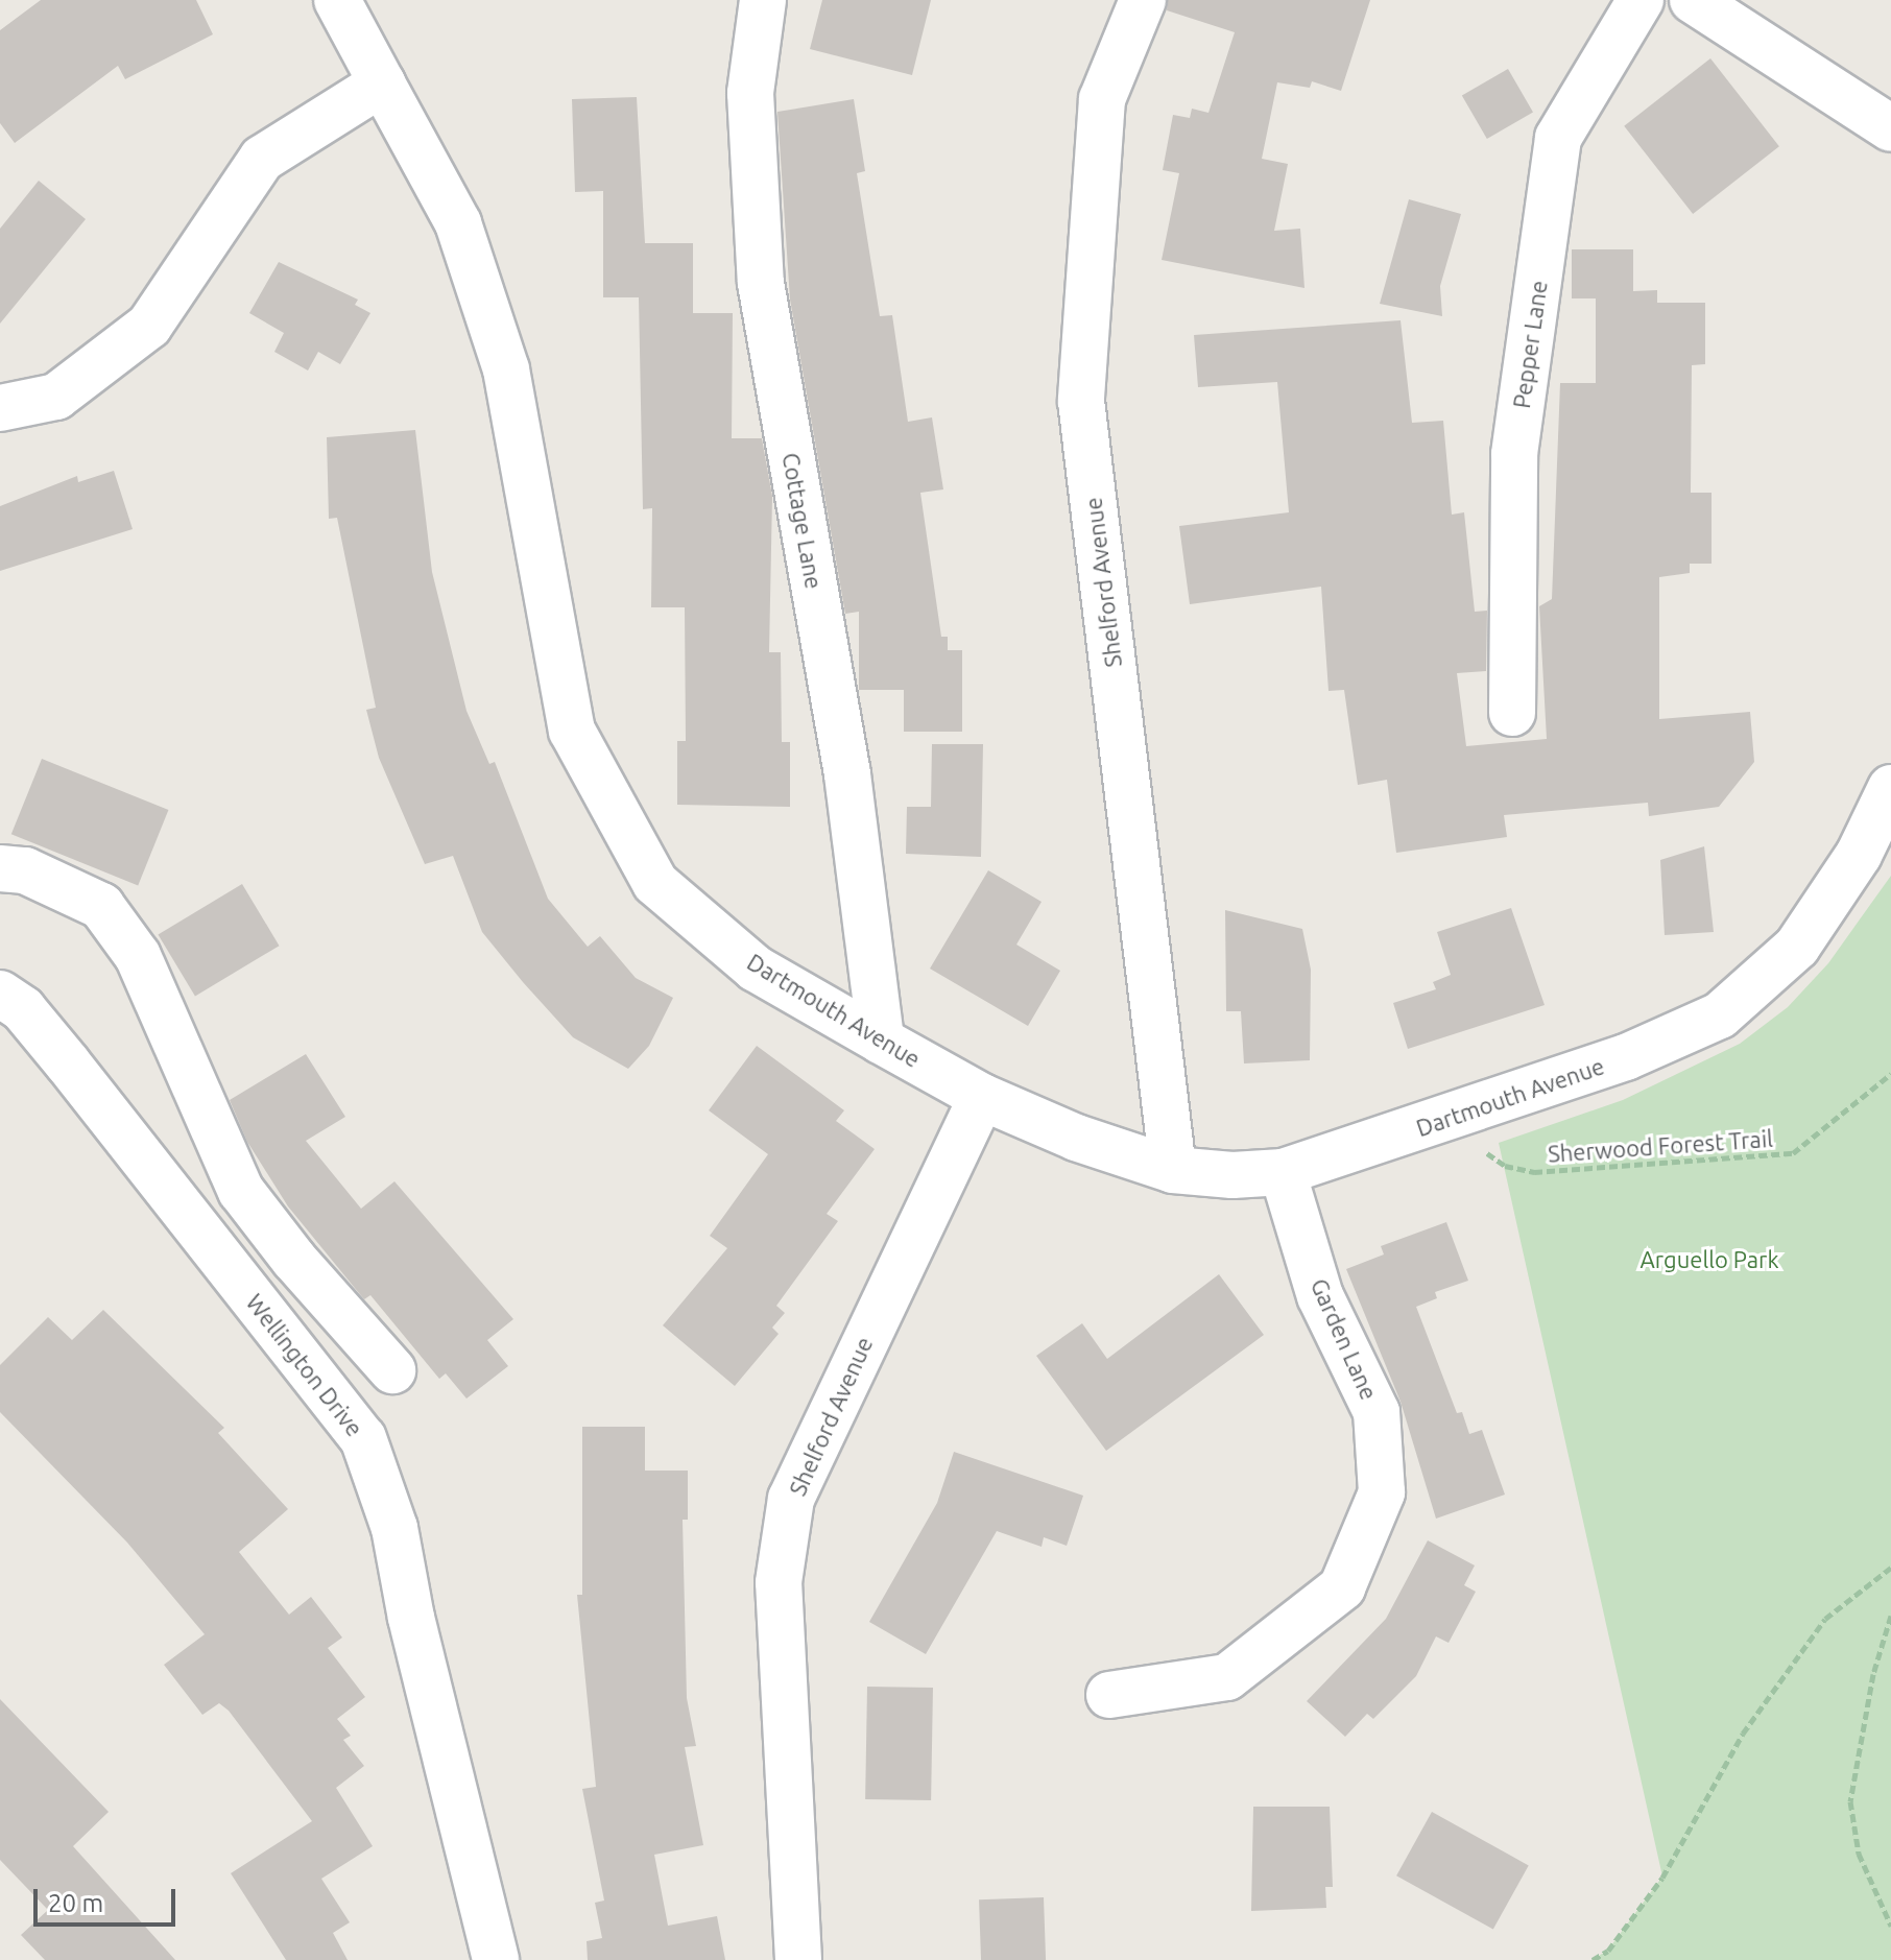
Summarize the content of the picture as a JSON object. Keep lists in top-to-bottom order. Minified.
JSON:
{"streets":{"street":["Pepper Lane","Cottage Lane","Shelford Avenue","Dartmouth Avenue","Garden Lane","Wellington Drive"],"path":["Sherwood Forest Trail"]},"crossings":[["Cottage Lane","Dartmouth Avenue"],["Shelford Avenue","Dartmouth Avenue"],["Dartmouth Avenue","Garden Lane"]],"parks":["Arguello Park"],"scale_bar":"20 m"}
